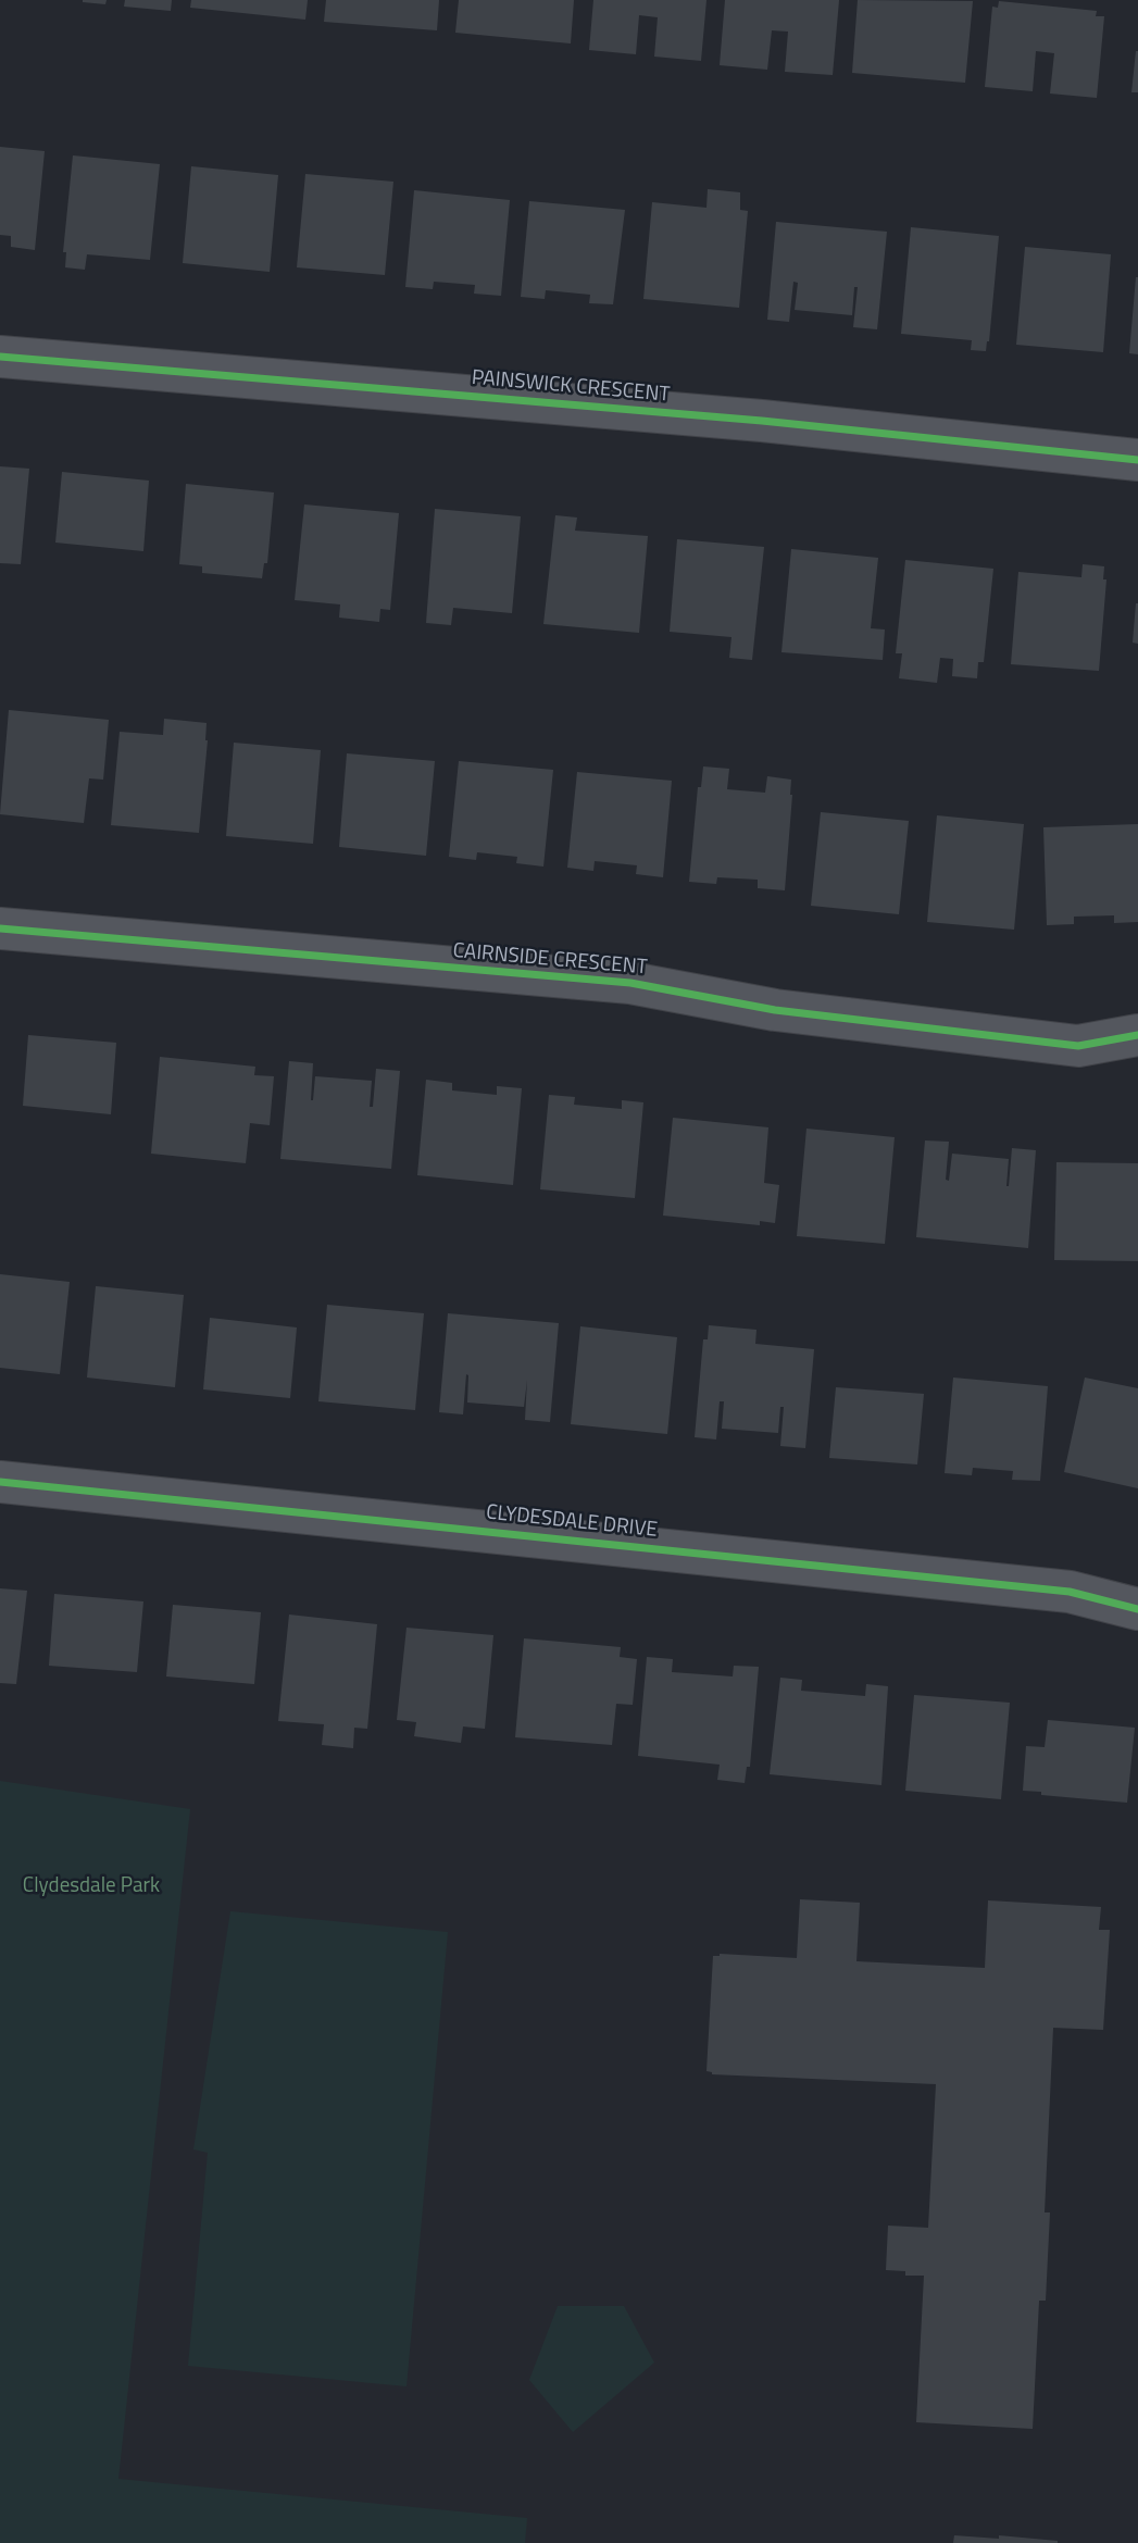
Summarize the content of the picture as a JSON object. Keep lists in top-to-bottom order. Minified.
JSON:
{"streets":{"street":["PAINSWICK CRESCENT","CAIRNSIDE CRESCENT","CLYDESDALE DRIVE"]},"parks":["Clydesdale Park"]}
